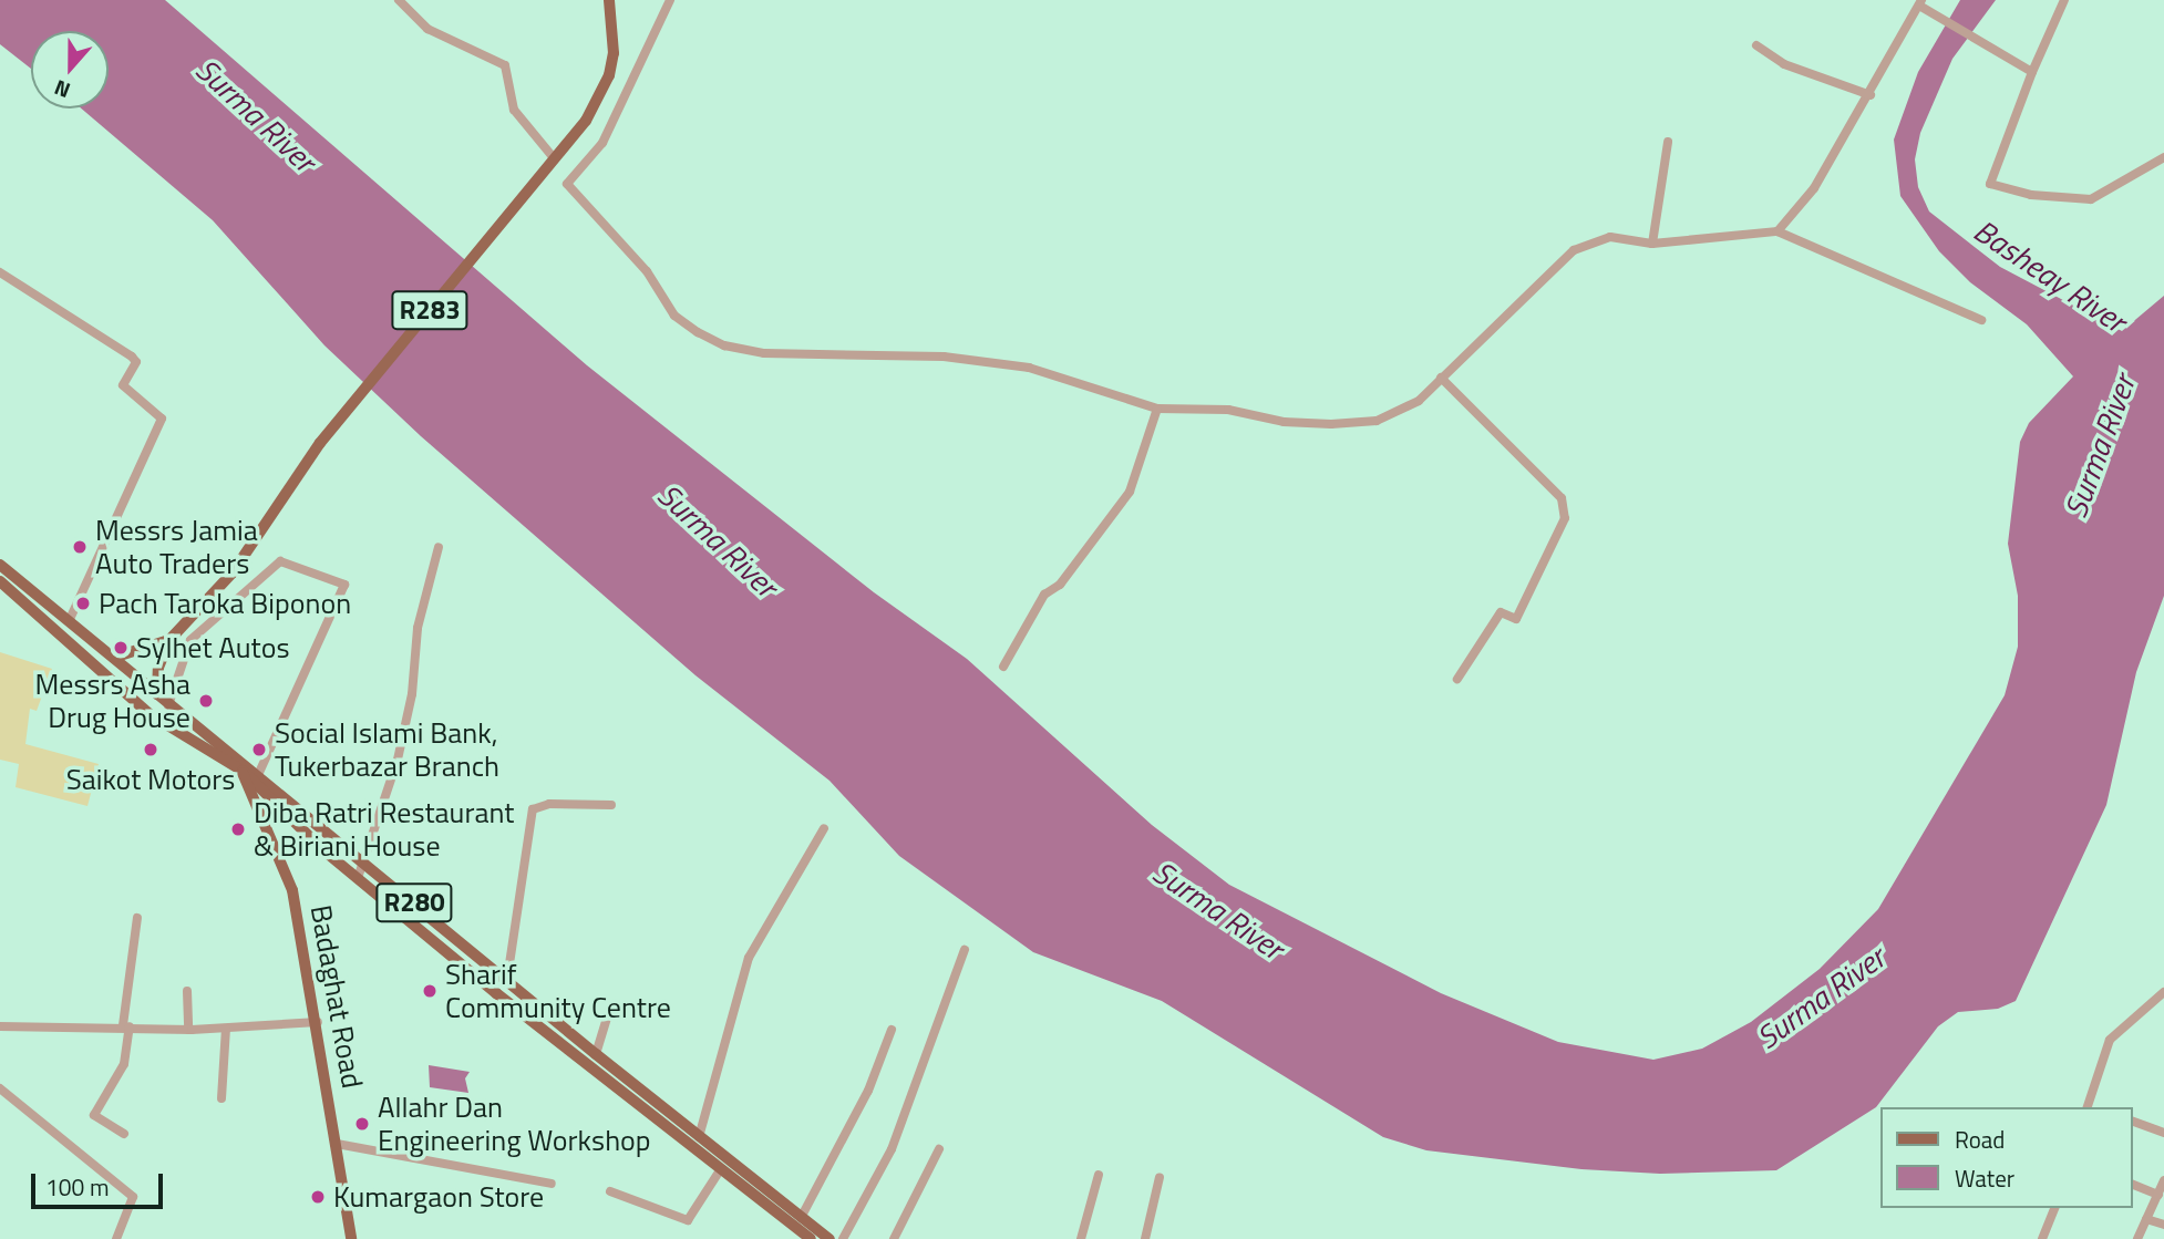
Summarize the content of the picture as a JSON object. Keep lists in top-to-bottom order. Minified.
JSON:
{"streets":{"main road":["R283","R280","Badaghat Road"]},"crossings":[["R280","Badaghat Road"]],"water":["Surma River","Basheay River"],"places":["Messrs Jamia Auto Traders","Pach Taroka Biponon","Sylhet Autos","Messrs Asha Drug House","Saikot Motors","Social Islami Bank, Tukerbazar Branch","Diba Ratri Restaurant & Biriani House","Sharif Community Centre","Allahr Dan Engineering Workshop","Kumargaon Store"],"legend":["Road","Water"],"scale_bar":"100 m","north":"bottom"}
